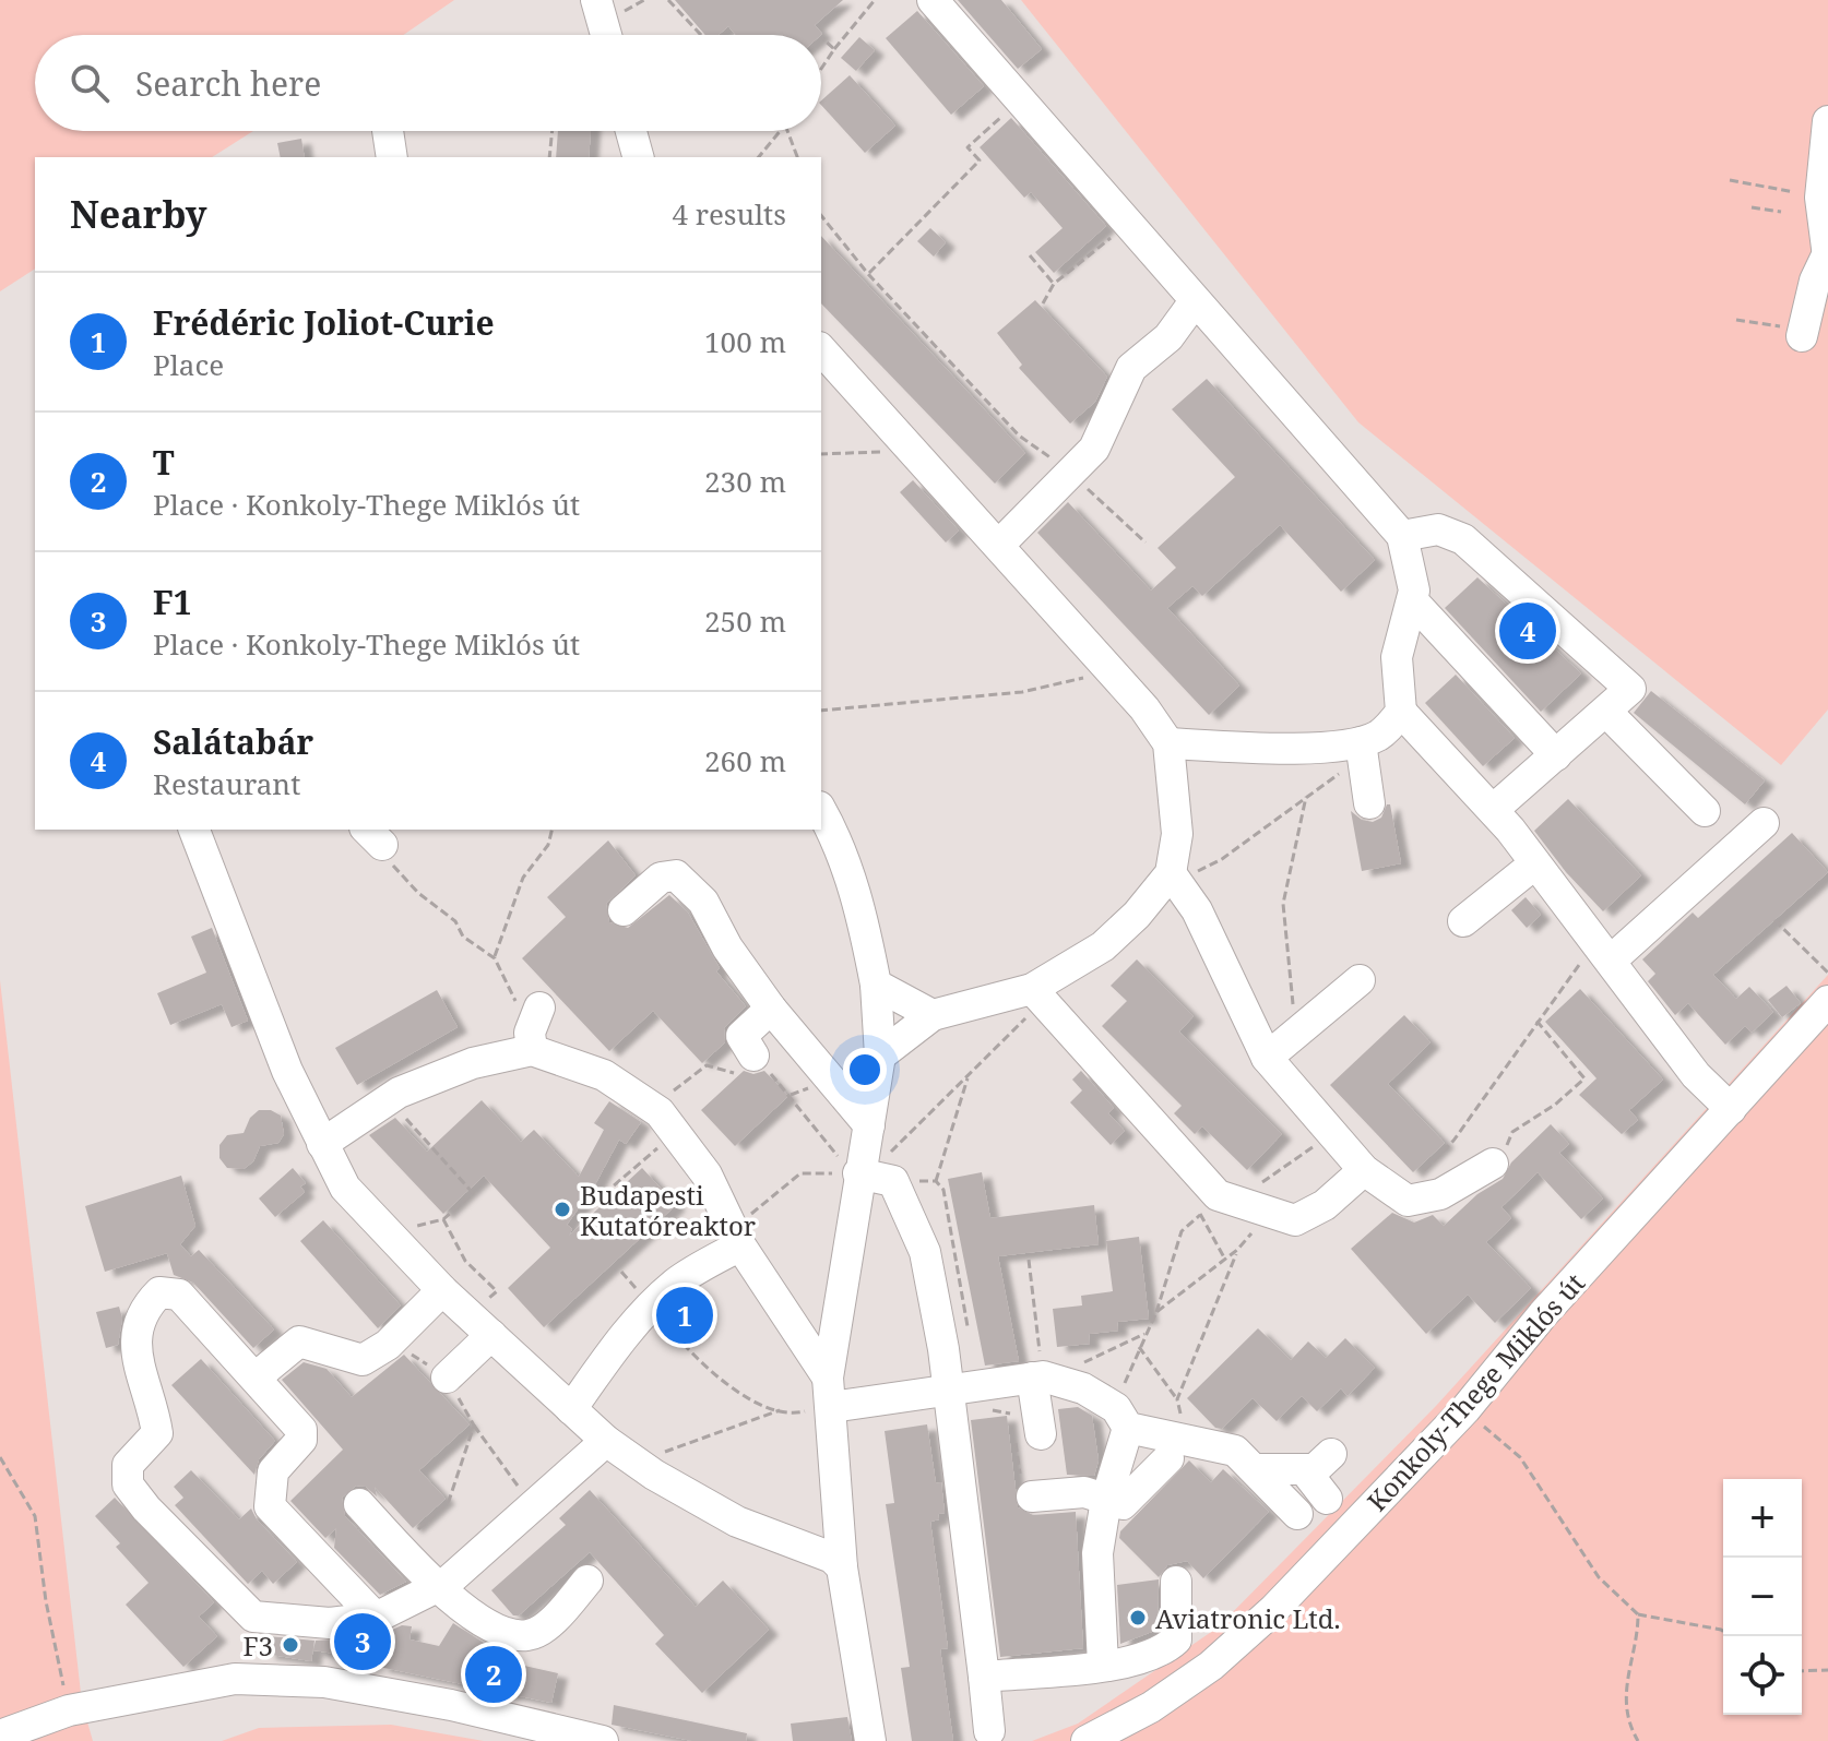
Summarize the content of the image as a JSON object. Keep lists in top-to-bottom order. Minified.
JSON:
{"streets":{"street":["Konkoly-Thege Miklós út"]},"places":["Budapesti Kutatóreaktor","Aviatronic Ltd.","F3"],"page":{"search":"Search here","heading":["Nearby","4 results"],"list":[{"mark":"1","name":"Frédéric Joliot-Curie","note":"Place","value":"100 m"},{"mark":"2","name":"T","note":"Place · Konkoly-Thege Miklós út","value":"230 m"},{"mark":"3","name":"F1","note":"Place · Konkoly-Thege Miklós út","value":"250 m"},{"mark":"4","name":"Salátabár","note":"Restaurant","value":"260 m"}],"pins":["4","1","3","2"],"map_buttons":["+","−"]}}
